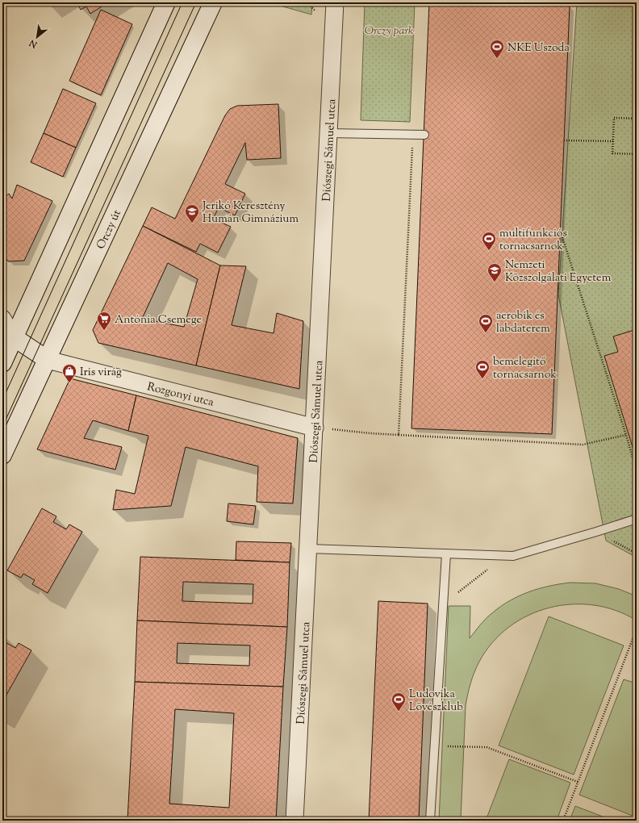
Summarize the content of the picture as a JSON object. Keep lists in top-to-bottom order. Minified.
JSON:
{"streets":{"street":["Diószegi Sámuel utca","Orczy út","Rozgonyi utca"]},"crossings":[["Diószegi Sámuel utca","Rozgonyi utca"],["Orczy út","Rozgonyi utca"]],"parks":["Orczy park"],"places":{"sports":["NKE Uszoda","multifunkciós tornacsarnok","aerobik és labdaterem","bemelegítő tornacsarnok","Ludovika Lövészklub"],"school or university":["Jerikó Keresztény Humán Gimnázium","Nemzeti Közszolgálati Egyetem"],"supermarket":["Antónia Csemege"],"shop":["Iris virág"]},"north":"bottom left"}
